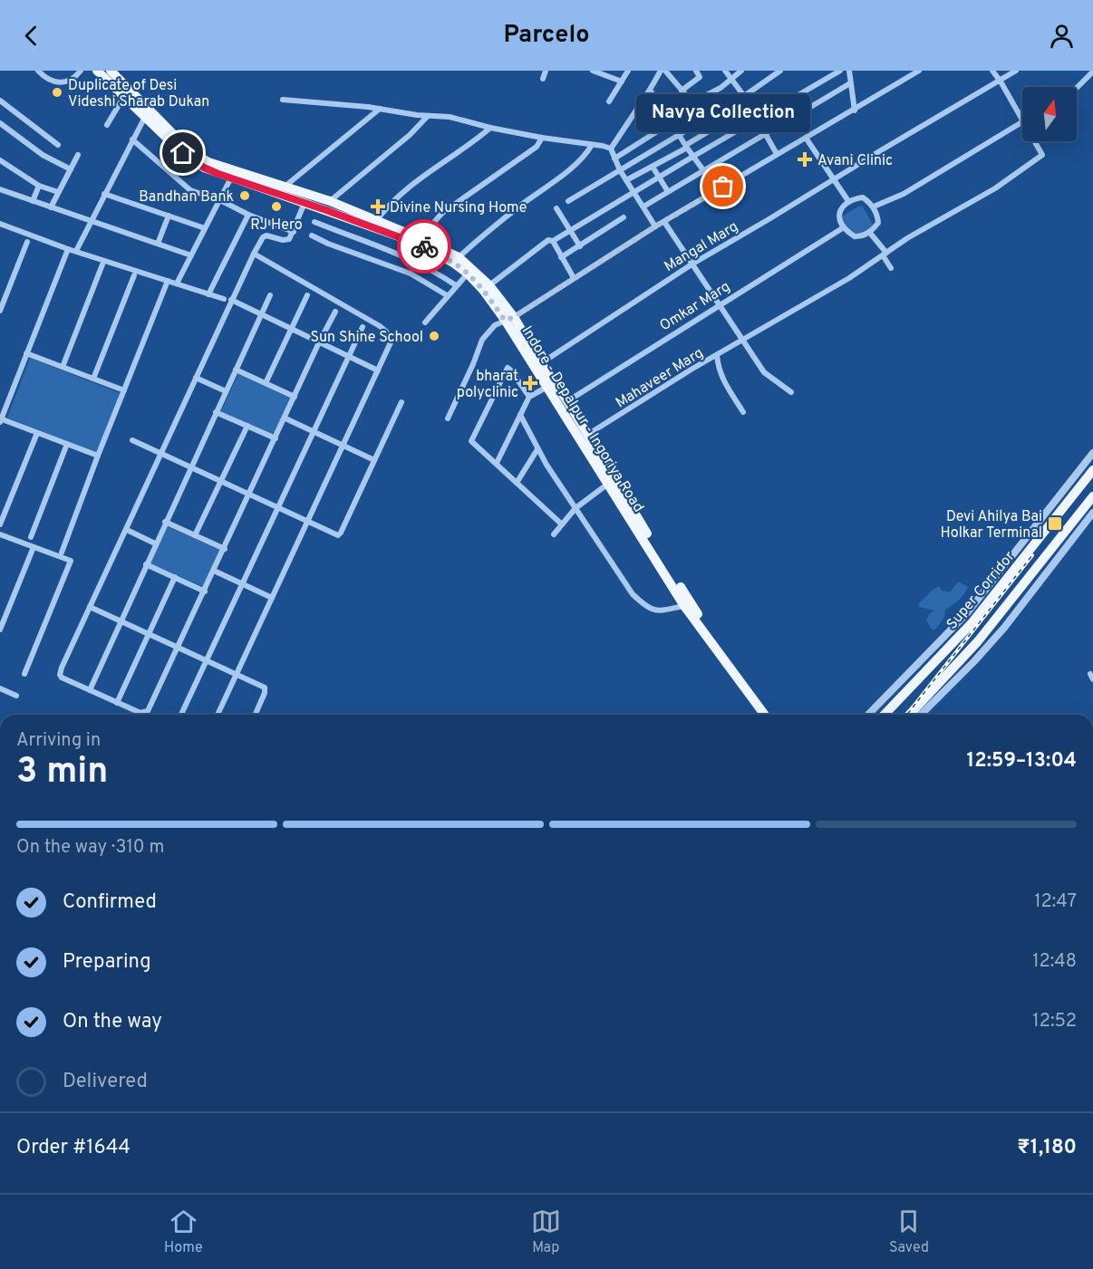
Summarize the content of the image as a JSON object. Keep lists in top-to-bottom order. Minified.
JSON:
{"streets":{"main road":["Indore - Depalpur - Ingoriya Road","Super Corridor"],"street":["Mangal Marg","Omkar Marg","Mahaveer Marg"]},"crossings":[["Mangal Marg","Indore - Depalpur - Ingoriya Road"],["Omkar Marg","Indore - Depalpur - Ingoriya Road"],["Mahaveer Marg","Indore - Depalpur - Ingoriya Road"]],"places":{"other":["Duplicate of Desi Videshi Sharab Dukan","Navya Collection","Bandhan Bank","RJ Hero","Sun Shine School"],"health":["Avani Clinic","Divine Nursing Home","bharat polyclinic"],"transit":["Devi Ahilya Bai Holkar Terminal"]},"north":"top","page":{"header":"Parcelo","bubble":"Navya Collection","heading":["3 min","Arriving in","12:59–13:04"],"panel":["Order #1644","₹1,180"],"bar":"On the way · 310 m","list":[["Confirmed","12:47"],["Preparing","12:48"],["On the way","12:52"],"Delivered"],"tabs":["Home","Map","Saved"]}}
